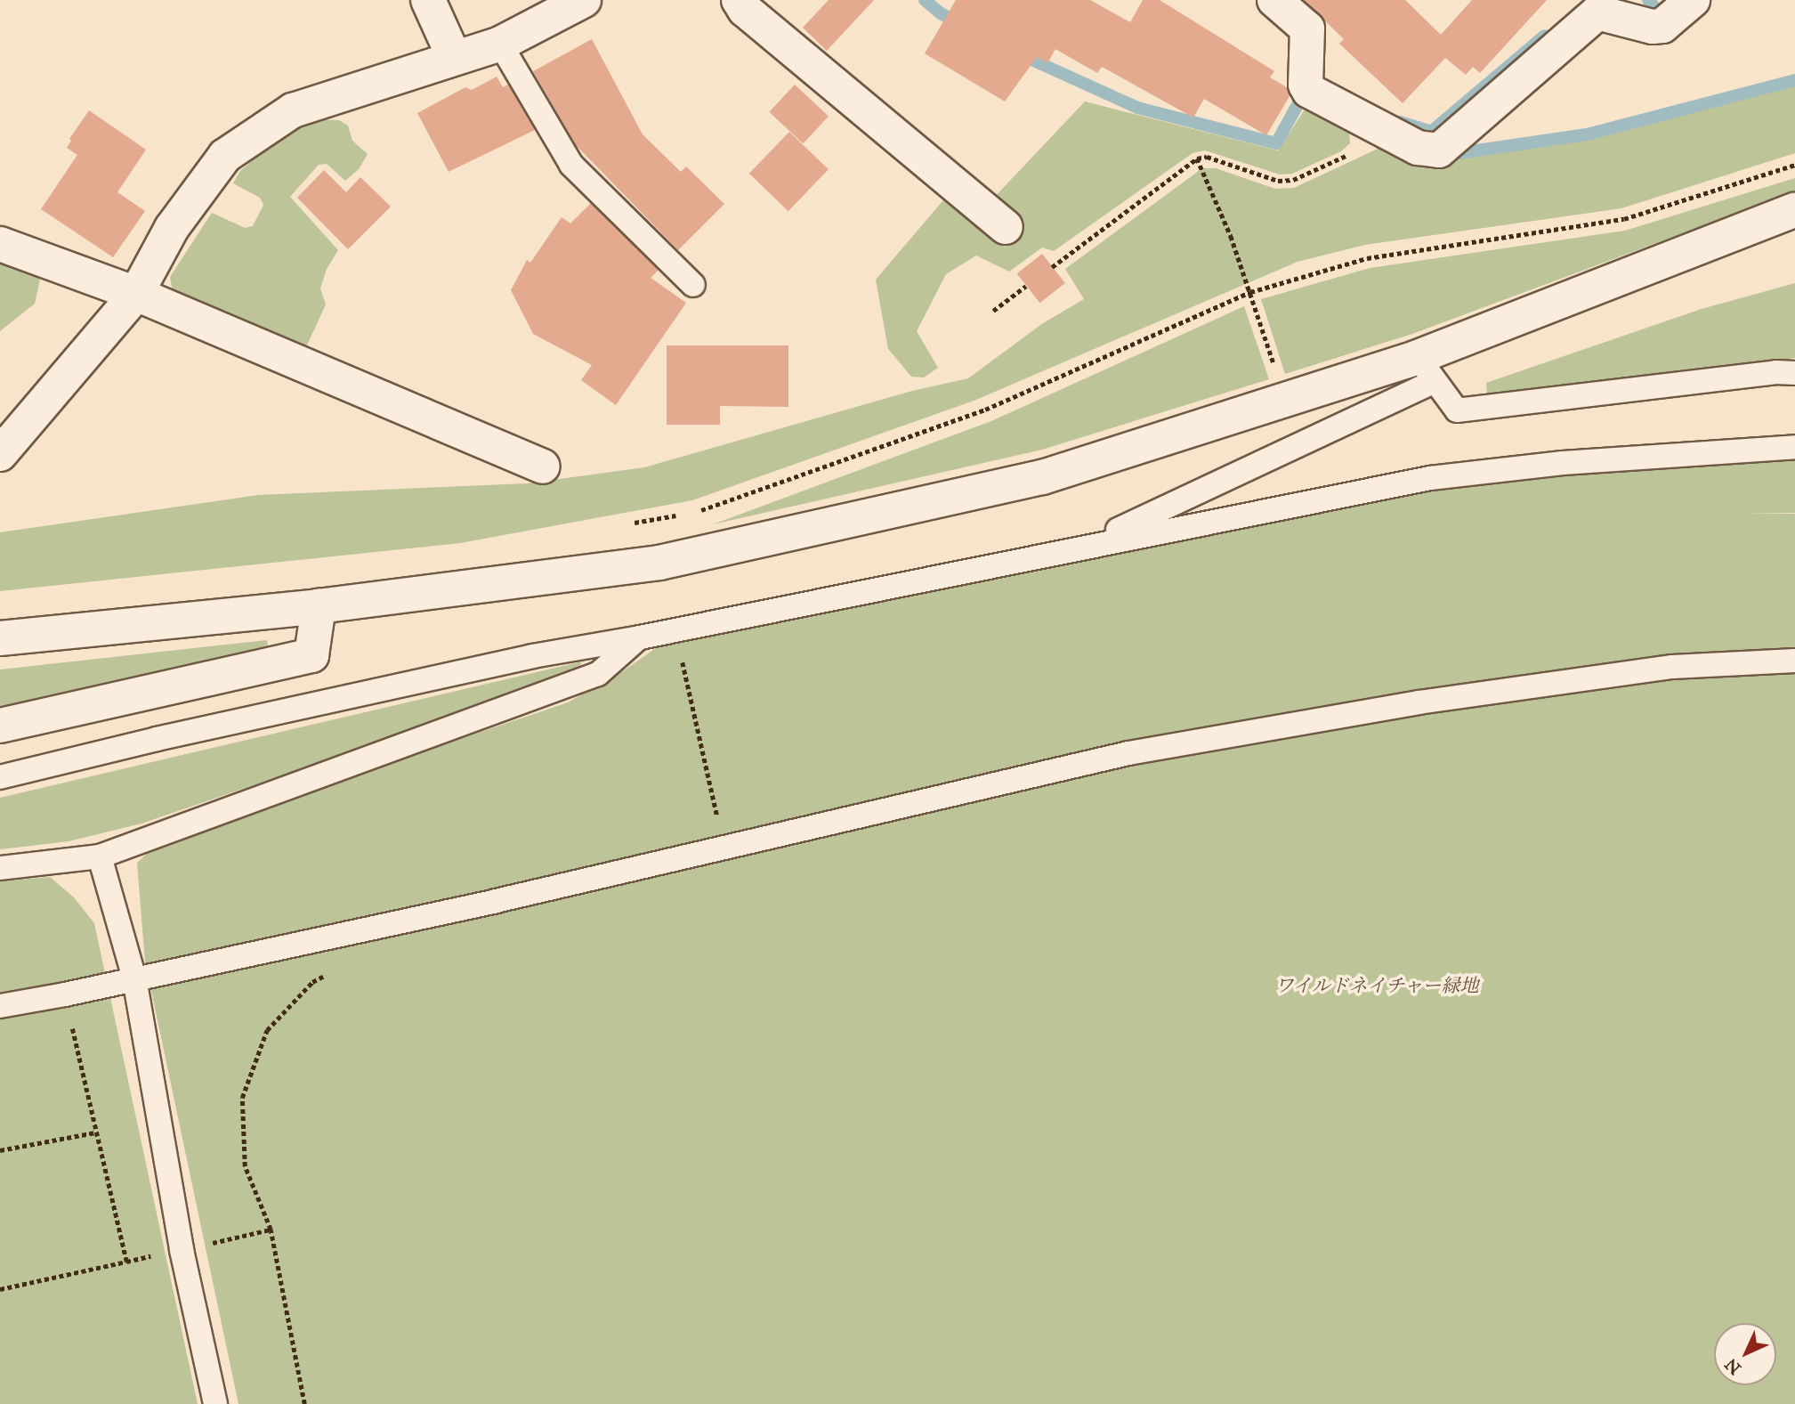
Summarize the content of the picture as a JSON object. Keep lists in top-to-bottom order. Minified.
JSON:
{"parks":["ワイルドネイチャー緑地"],"north":"bottom left"}
